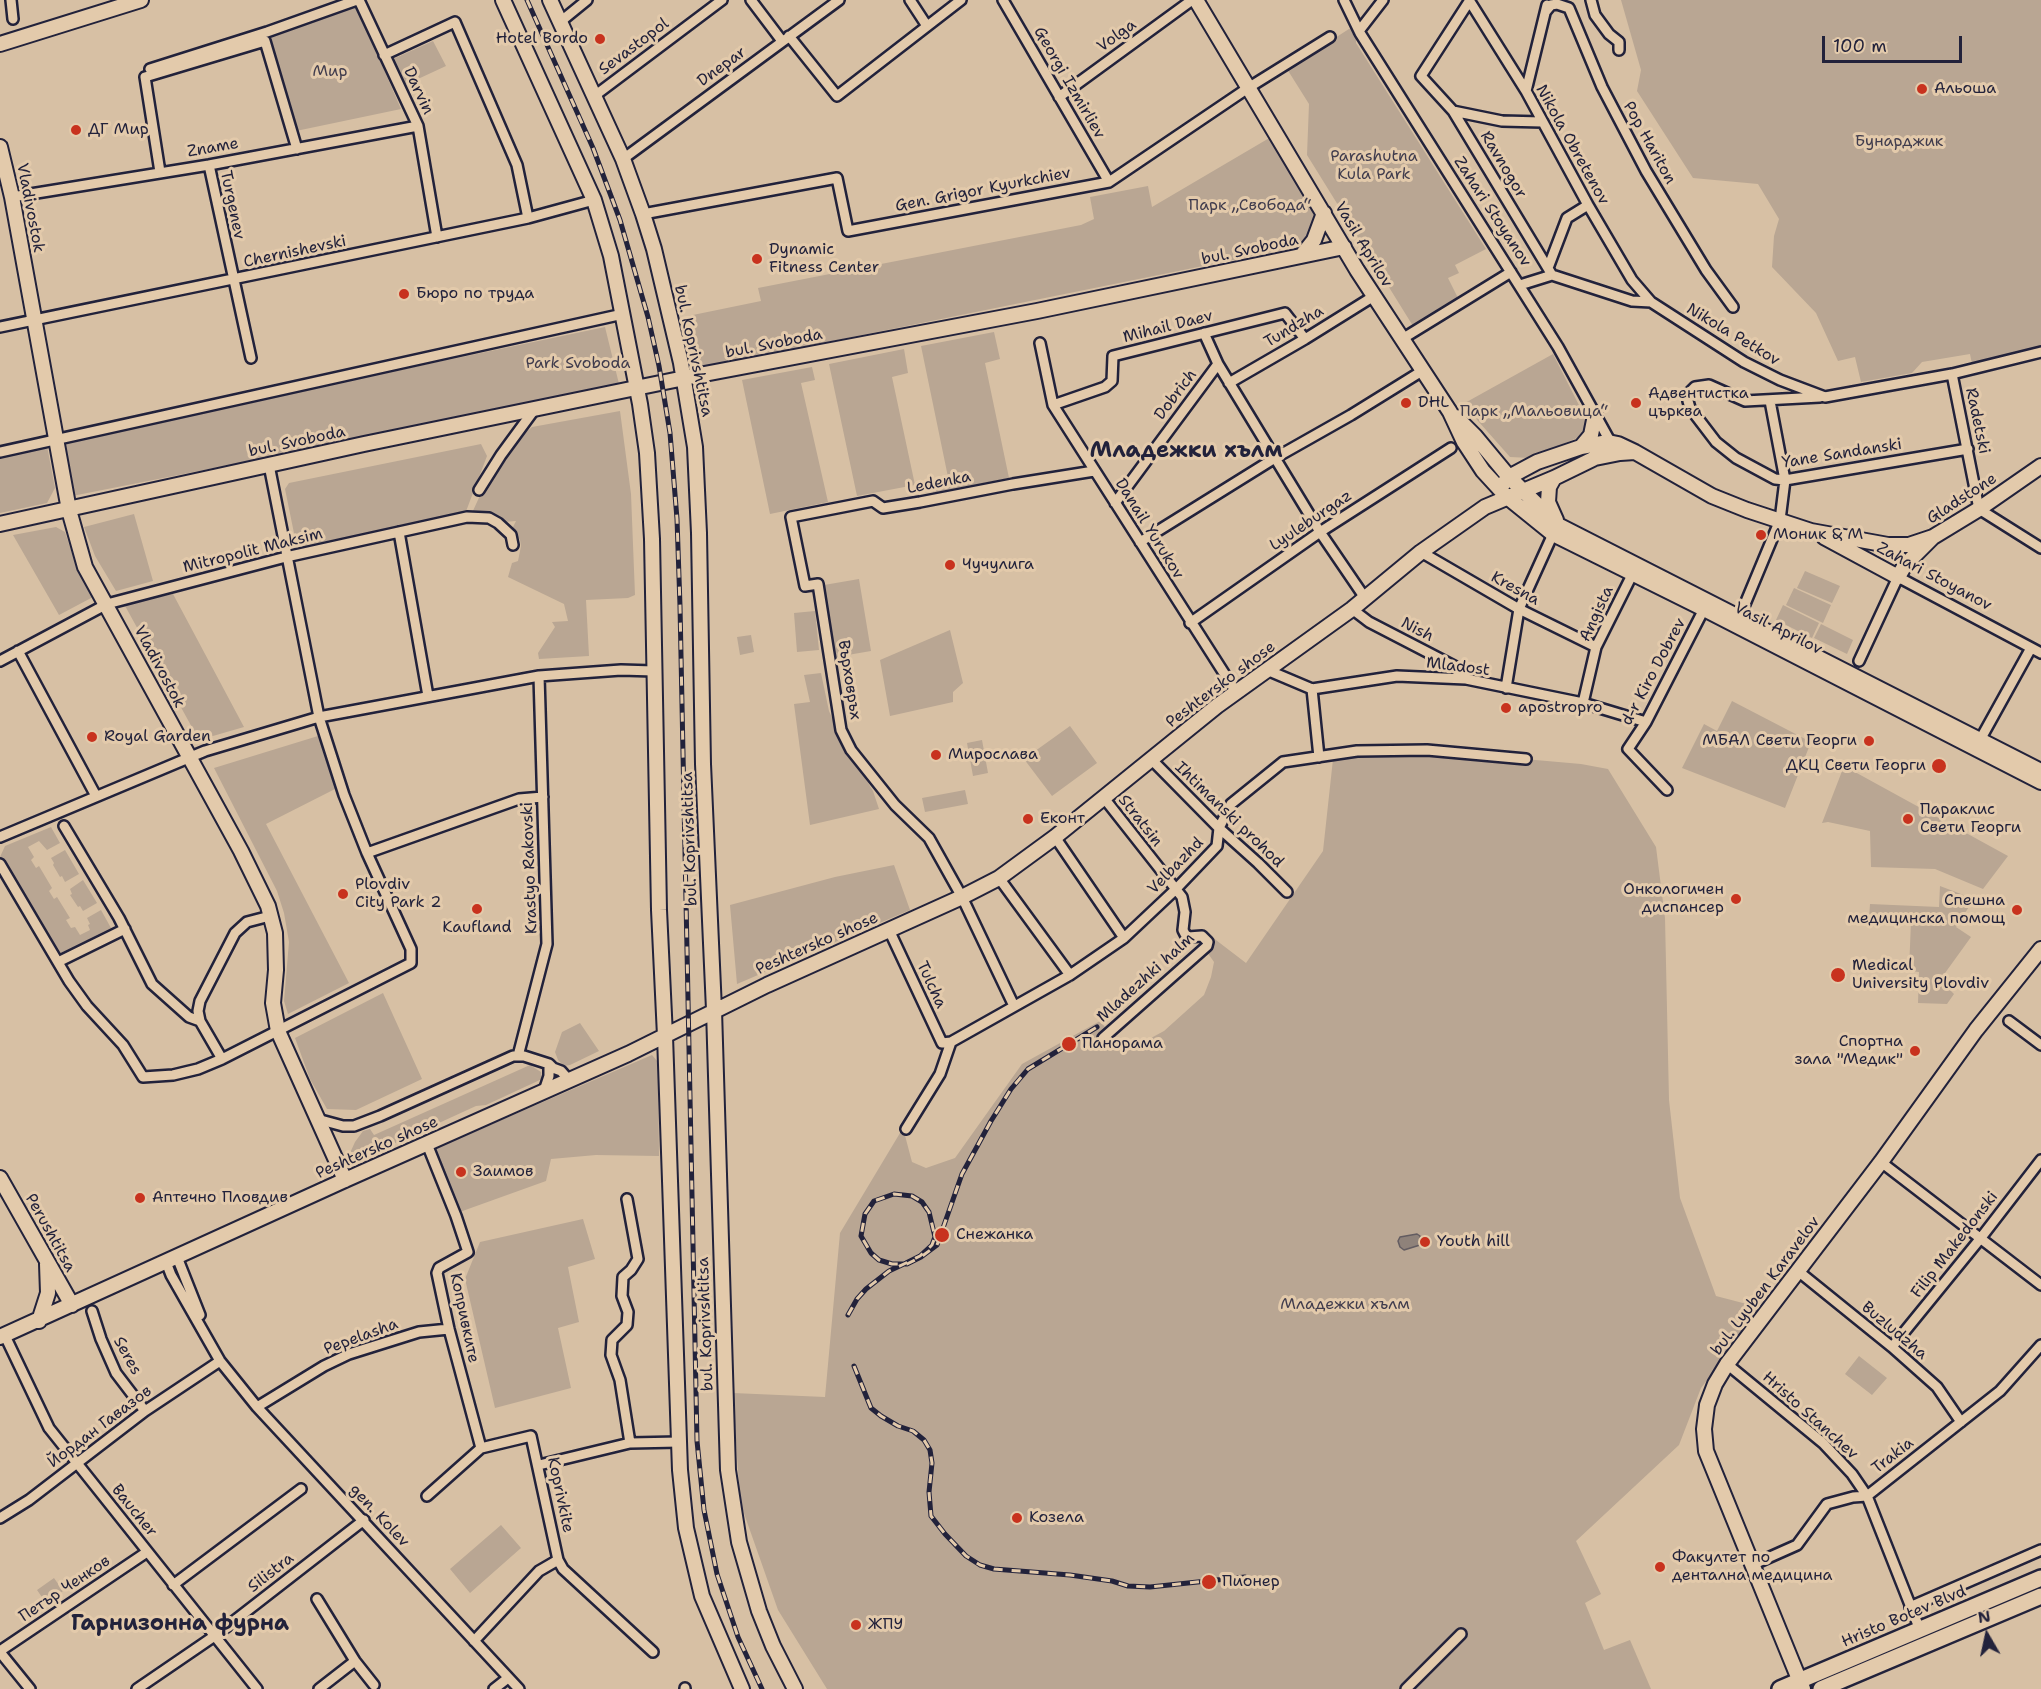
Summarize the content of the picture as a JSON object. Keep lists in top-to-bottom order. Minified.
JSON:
{"streets":{"main road":["Vladivostok","Zahari Stoyanov","Vasil Aprilov","bul. Svoboda","bul. Koprivshtitsa","Gladstone","Peshtersko shose","Perushtitsa","bul. Lyuben Karavelov","Hristo Botev Blvd"],"street":["Volga","Sevastopol","Dnepar","Georgi Izmirliev","Darvin","Pop Hariton","Nikola Obretenov","Zname","Ravnogor","Gen. Grigor Kyurkchiev","Turgenev","Chernishevski","Mihail Daev","Tundzha","Nikola Petkov","Dobrich","Radetski","Yane Sandanski","Ledenka","Lyuleburgaz","Danail Yurukov","Mitropolit Maksim","Kresna","Angista","Nish","Mladost","d-r Kiro Dobrev","Върховръх","Ihtimanski prohod","Stratsin","Velbazhd","Krastyo Rakovski","Mladezhki halm","Tulcha","Filip Makedonski","Копривките","Buzludzha","Pepelasha","Seres","Hristo Stanchev","Йордан Гавазов","Trakia","Koprivkite","Baucher","gen. Kolev","Silistra","Петър Ченков"]},"crossings":[["Volga","Georgi Izmirliev"],["Volga","Vasil Aprilov"],["Sevastopol","bul. Koprivshtitsa"],["Dnepar","bul. Koprivshtitsa"],["Georgi Izmirliev","Gen. Grigor Kyurkchiev"],["Darvin","Zname"],["Darvin","Chernishevski"],["Nikola Obretenov","Ravnogor"],["Nikola Obretenov","Nikola Petkov"],["Zname","Turgenev"],["Zname","Vladivostok"],["Ravnogor","Nikola Petkov"],["Gen. Grigor Kyurkchiev","Vasil Aprilov"],["Gen. Grigor Kyurkchiev","bul. Koprivshtitsa"],["Turgenev","Chernishevski"],["Vladivostok","bul. Svoboda"],["Vladivostok","Chernishevski"],["Vladivostok","Mitropolit Maksim"],["Vladivostok","Peshtersko shose"],["Zahari Stoyanov","Vasil Aprilov"],["Zahari Stoyanov","Gladstone"],["Zahari Stoyanov","Peshtersko shose"],["Vasil Aprilov","bul. Svoboda"],["Vasil Aprilov","Tundzha"],["Vasil Aprilov","Angista"],["Vasil Aprilov","d-r Kiro Dobrev"],["Vasil Aprilov","Peshtersko shose"],["bul. Svoboda","bul. Koprivshtitsa"],["Chernishevski","bul. Koprivshtitsa"],["Mihail Daev","Tundzha"],["Mihail Daev","Danail Yurukov"],["Nikola Petkov","Yane Sandanski"],["bul. Koprivshtitsa","Peshtersko shose"],["Dobrich","Danail Yurukov"],["Radetski","Yane Sandanski"],["Radetski","Gladstone"],["Ledenka","Danail Yurukov"],["Ledenka","Върховръх"],["Lyuleburgaz","Danail Yurukov"],["Danail Yurukov","Peshtersko shose"],["Kresna","Angista"],["Kresna","Peshtersko shose"],["Angista","Mladost"],["Nish","Mladost"],["Nish","Peshtersko shose"],["Mladost","d-r Kiro Dobrev"],["Върховръх","Peshtersko shose"],["Peshtersko shose","Ihtimanski prohod"],["Peshtersko shose","Stratsin"],["Peshtersko shose","Tulcha"],["Peshtersko shose","Perushtitsa"],["Peshtersko shose","Копривките"],["Peshtersko shose","Baucher"],["Peshtersko shose","gen. Kolev"],["Ihtimanski prohod","Velbazhd"],["Stratsin","Velbazhd"],["Stratsin","Mladezhki halm"],["Velbazhd","Mladezhki halm"],["Velbazhd","Tulcha"],["Filip Makedonski","Buzludzha"],["bul. Lyuben Karavelov","Buzludzha"],["bul. Lyuben Karavelov","Hristo Stanchev"],["bul. Lyuben Karavelov","Trakia"],["bul. Lyuben Karavelov","Hristo Botev Blvd"],["Копривките","Pepelasha"],["Buzludzha","Trakia"],["Pepelasha","gen. Kolev"],["Seres","Йордан Гавазов"],["Hristo Stanchev","Trakia"],["Hristo Stanchev","Hristo Botev Blvd"],["Йордан Гавазов","Baucher"],["Йордан Гавазов","gen. Kolev"],["Baucher","Silistra"],["Baucher","Петър Ченков"],["gen. Kolev","Silistra"]],"districts":["Младежки хълм","Гарнизонна фурна"],"parks":["Мир","Бунарджик","Parashutna Kula Park","Парк „Свобода“","Park Svoboda","Парк „Мальовица“","Младежки хълм"],"places":["Hotel Bordo","Альоша","ДГ Мир","Dynamic Fitness Center","Бюро по труда","DHL","Адвентистка църква","Моник & М","Чучулига","apostropro","Royal Garden","МБАЛ Свети Георги","Мирослава","ДКЦ Свети Георги","Еконт","Параклис Свети Георги","Plovdiv City Park 2","Онкологичен диспансер","Kaufland","Спешна медицинска помощ","Medical University Plovdiv","Панорама","Спортна зала \"Медик\"","Заимов","Аптечно Пловдив","Снежанка","Youth hill","Козела","Факултет по дентална медицина","Пионер","ЖПУ"],"scale_bar":"100 m","north":"top"}
